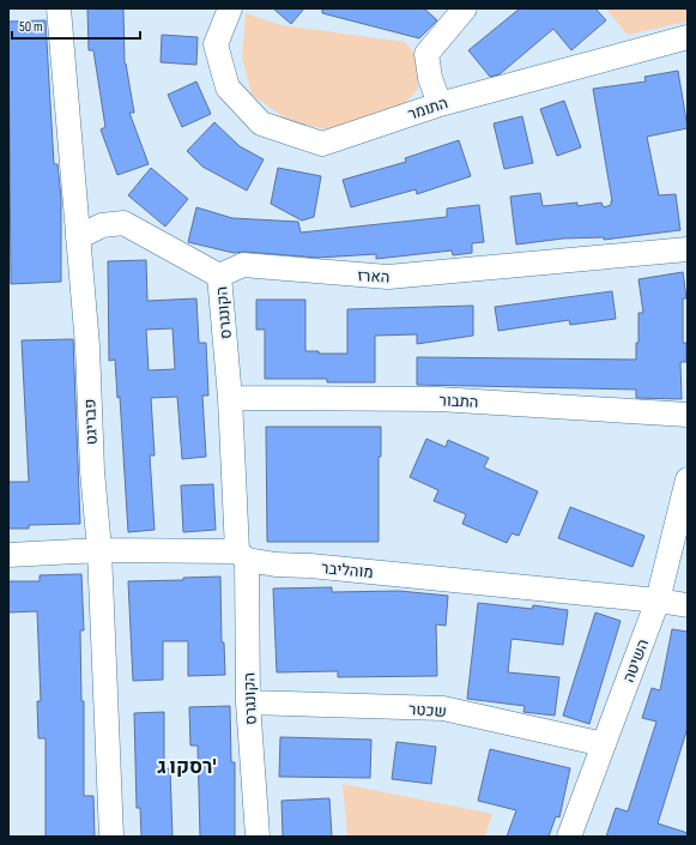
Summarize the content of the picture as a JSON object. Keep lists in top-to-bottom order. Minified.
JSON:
{"streets":{"street":["התומר","הארז","הקונגרס","התבור","פבריגט","מוהליבר","השיטה","שכטר"]},"crossings":[["הארז","הקונגרס"],["הקונגרס","התבור"],["הקונגרס","מוהליבר"],["הקונגרס","שכטר"],["פבריגט","מוהליבר"],["מוהליבר","השיטה"],["השיטה","שכטר"]],"districts":["רסקו ג'"],"scale_bar":"50 m"}
